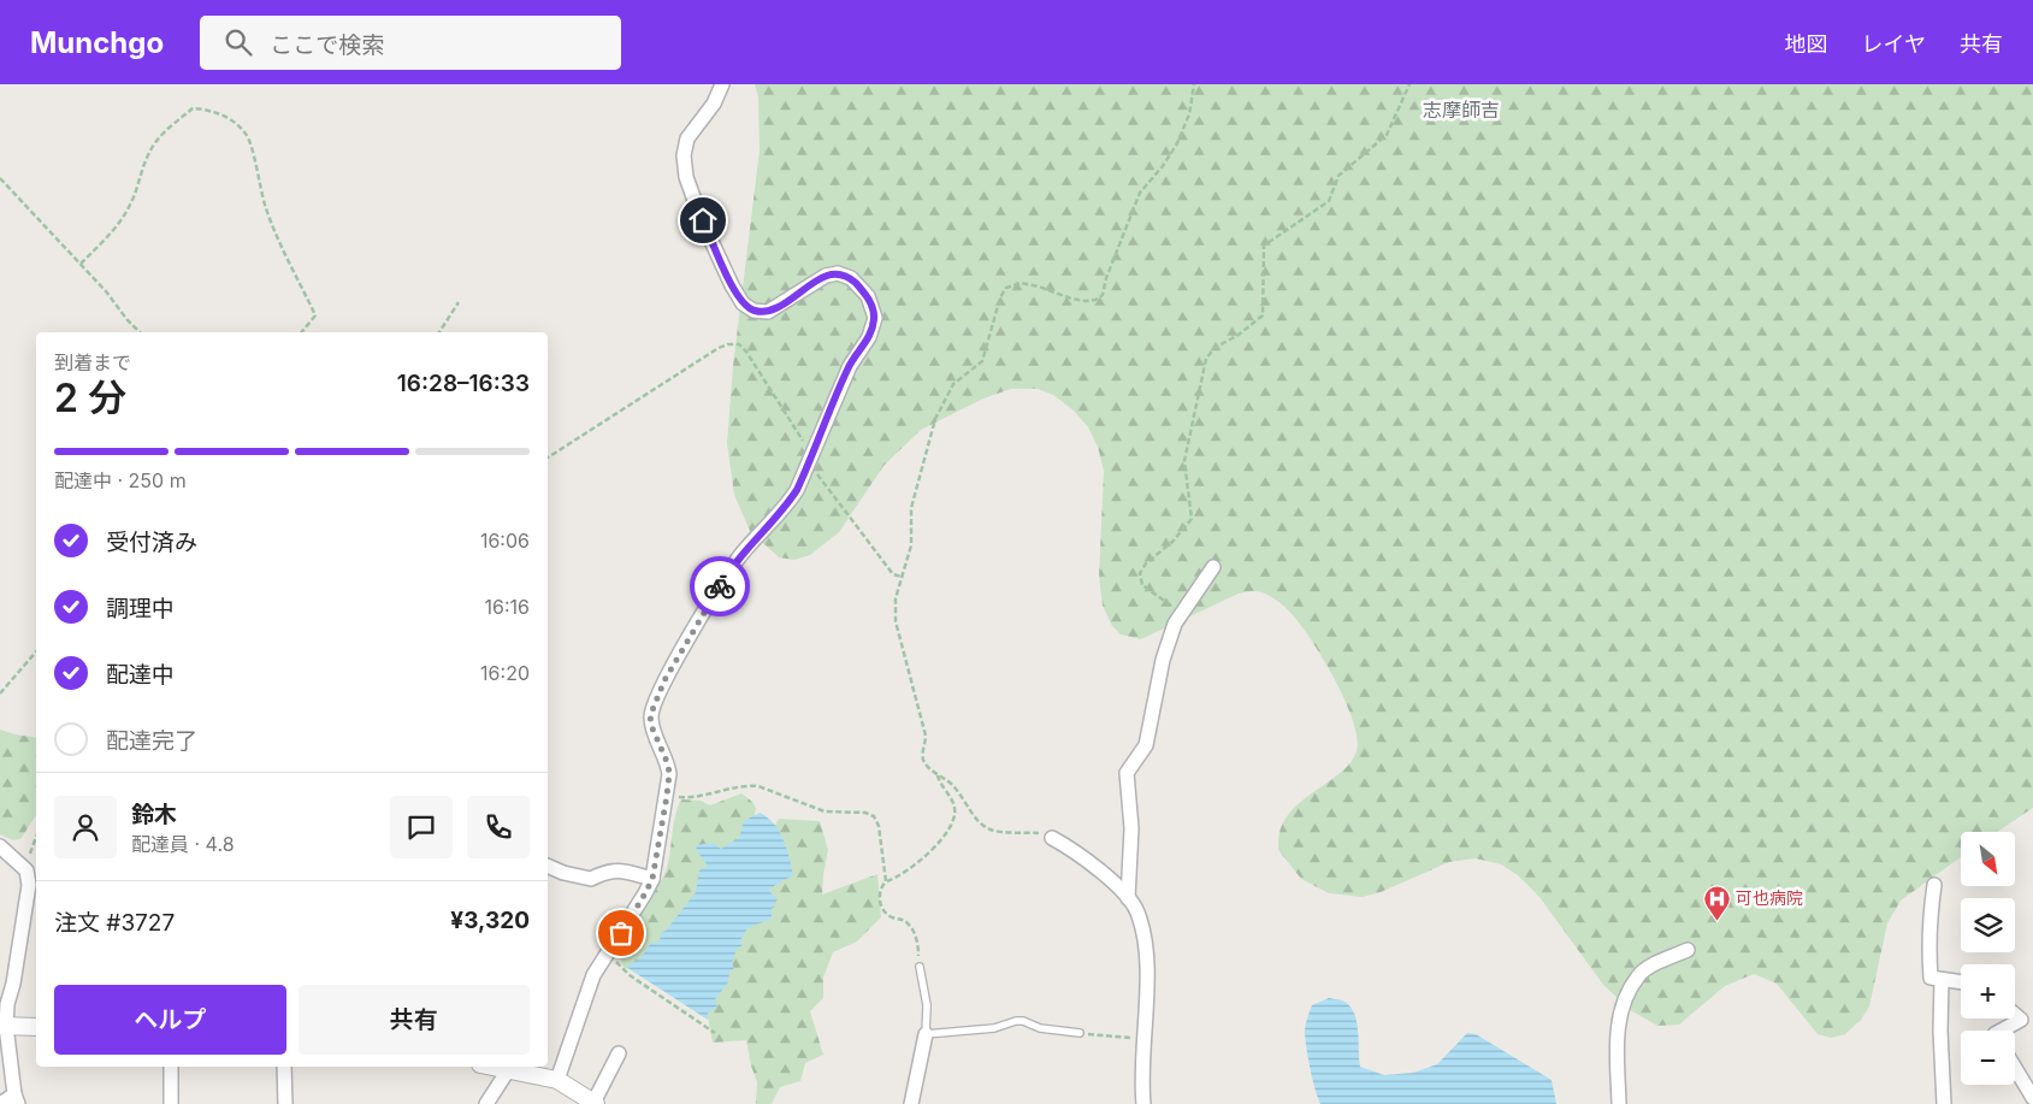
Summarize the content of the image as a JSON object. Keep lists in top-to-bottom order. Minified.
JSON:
{"districts":["志摩師吉"],"places":{"hospital":["可也病院"]},"north":"bottom right","page":{"header":"Munchgo","search":"ここで検索","nav":["地図","レイヤ","共有"],"heading":["2 分","到着まで","16:28–16:33"],"panel":["鈴木","配達員 · 4.8","注文 #3727","¥3,320"],"bar":"配達中 · 250 m","list":[["受付済み","16:06"],["調理中","16:16"],["配達中","16:20"],"配達完了"],"map_buttons":["+","−"],"buttons":["ヘルプ","共有"]}}
